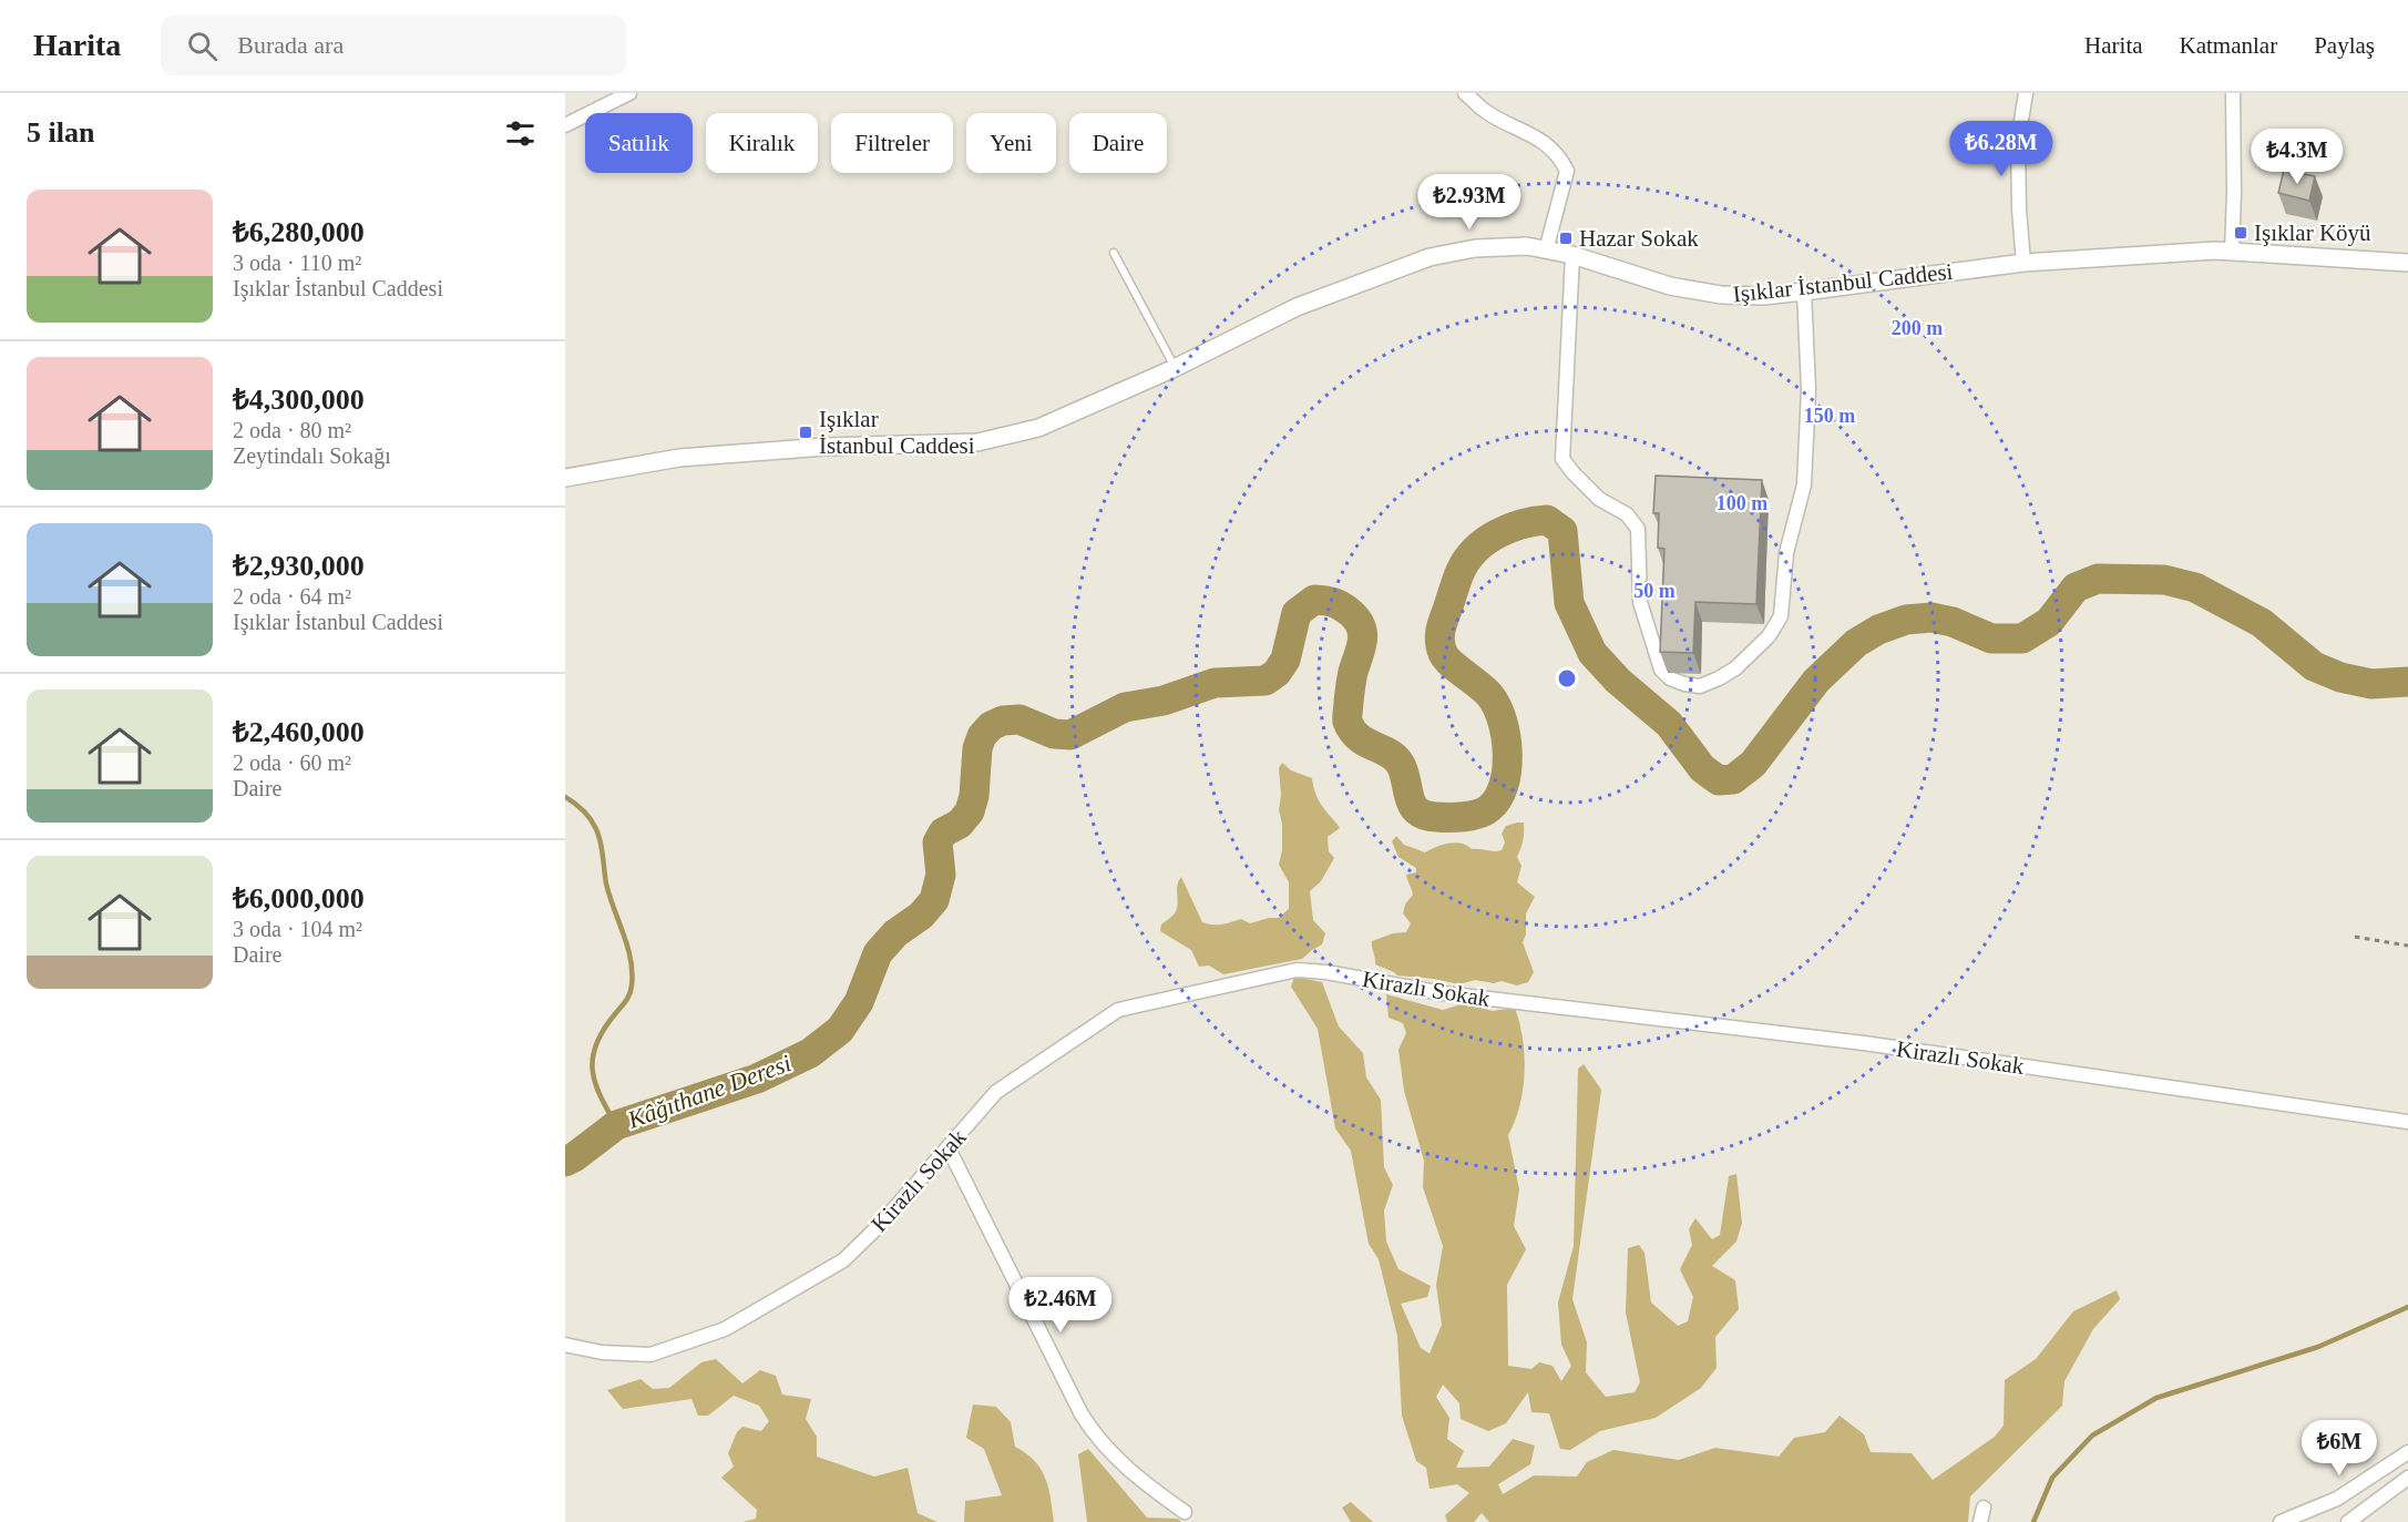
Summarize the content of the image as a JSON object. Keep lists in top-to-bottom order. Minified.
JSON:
{"streets":{"street":["Işıklar İstanbul Caddesi","Kirazlı Sokak"]},"water":["Kâğıthane Deresi"],"places":{"transit":["Işıklar Köyü","Hazar Sokak","Işıklar İstanbul Caddesi"]},"page":{"header":"Harita","search":"Burada ara","nav":["Harita","Katmanlar","Paylaş"],"heading":"5 ilan","chip":["Satılık","Kiralık","Filtreler","Yeni","Daire"],"price":["₺6.28M","₺4.3M","₺2.93M","₺2.46M","₺6M"],"list":[{"name":"₺6,280,000","note":"3 oda · 110 m² · Işıklar İstanbul Caddesi"},{"name":"₺4,300,000","note":"2 oda · 80 m² · Zeytindalı Sokağı"},{"name":"₺2,930,000","note":"2 oda · 64 m² · Işıklar İstanbul Caddesi"},{"name":"₺2,460,000","note":"2 oda · 60 m² · Daire"},{"name":"₺6,000,000","note":"3 oda · 104 m² · Daire"}]},"rings":["200 m","150 m","100 m","50 m"]}
